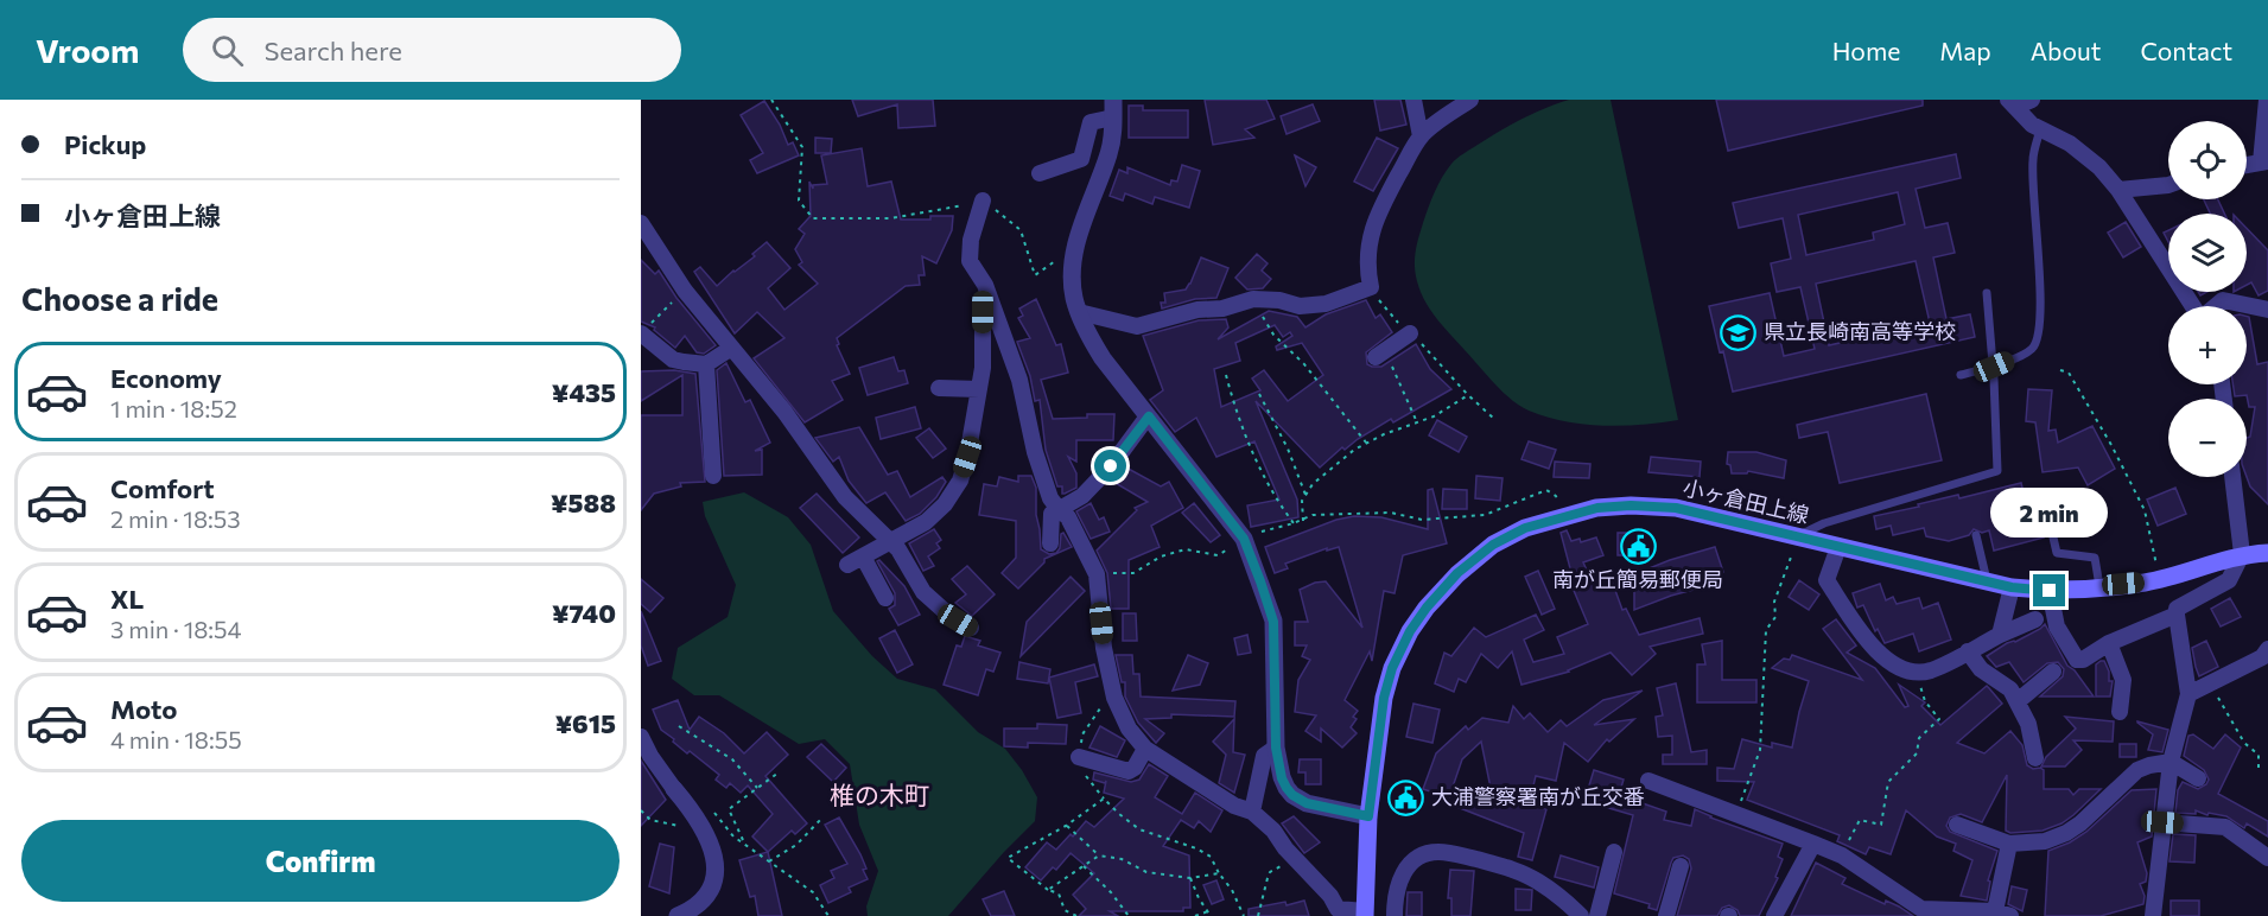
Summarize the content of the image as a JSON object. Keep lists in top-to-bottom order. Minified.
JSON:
{"streets":{"main road":["小ヶ倉田上線"]},"districts":["椎の木町"],"places":{"school or university":["県立長崎南高等学校"],"public building":["南が丘簡易郵便局","大浦警察署南が丘交番"]},"page":{"header":"Vroom","search":"Search here","nav":["Home","Map","About","Contact"],"banner":["Pickup","小ヶ倉田上線"],"map_buttons":["+","−"],"heading":"Choose a ride","list":[{"name":"Economy","note":"1 min · 18:52","value":"¥435"},{"name":"Comfort","note":"2 min · 18:53","value":"¥588"},{"name":"XL","note":"3 min · 18:54","value":"¥740"},{"name":"Moto","note":"4 min · 18:55","value":"¥615"}],"bubble":"2 min","buttons":"Confirm"}}
